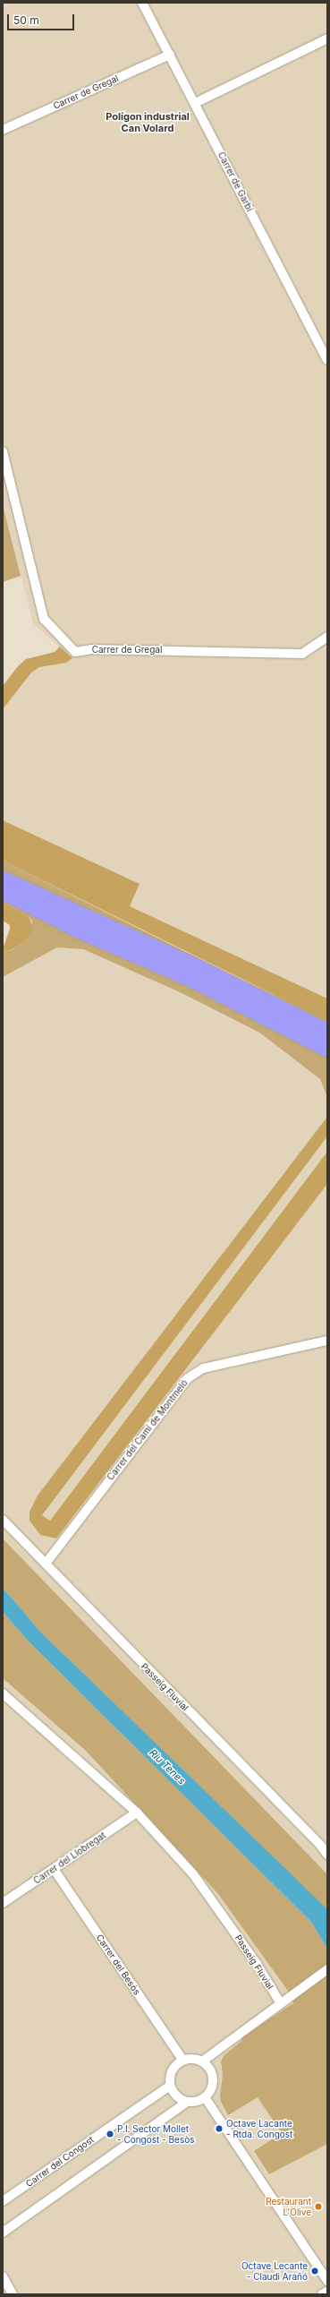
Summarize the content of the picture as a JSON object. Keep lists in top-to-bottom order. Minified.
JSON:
{"streets":{"street":["Carrer de Gregal","Carrer de Garbí","Carrer del Camí de Montmeló","Passeig Fluvial","Carrer del Llobregat","Carrer del Besòs","Carrer del Congost"]},"crossings":[["Carrer de Gregal","Carrer de Garbí"],["Carrer del Camí de Montmeló","Passeig Fluvial"],["Passeig Fluvial","Carrer del Llobregat"],["Carrer del Llobregat","Carrer del Besòs"],["Carrer del Besòs","Carrer del Congost"]],"districts":["Polígon industrial Can Volard"],"water":["Riu Tenes"],"places":["Octave Lacante - Rtda. Congost","P.I. Sector Mollet - Congost - Besòs","Restaurant L'Olive","Octave Lecante - Claudi Arañó"],"scale_bar":"50 m"}
